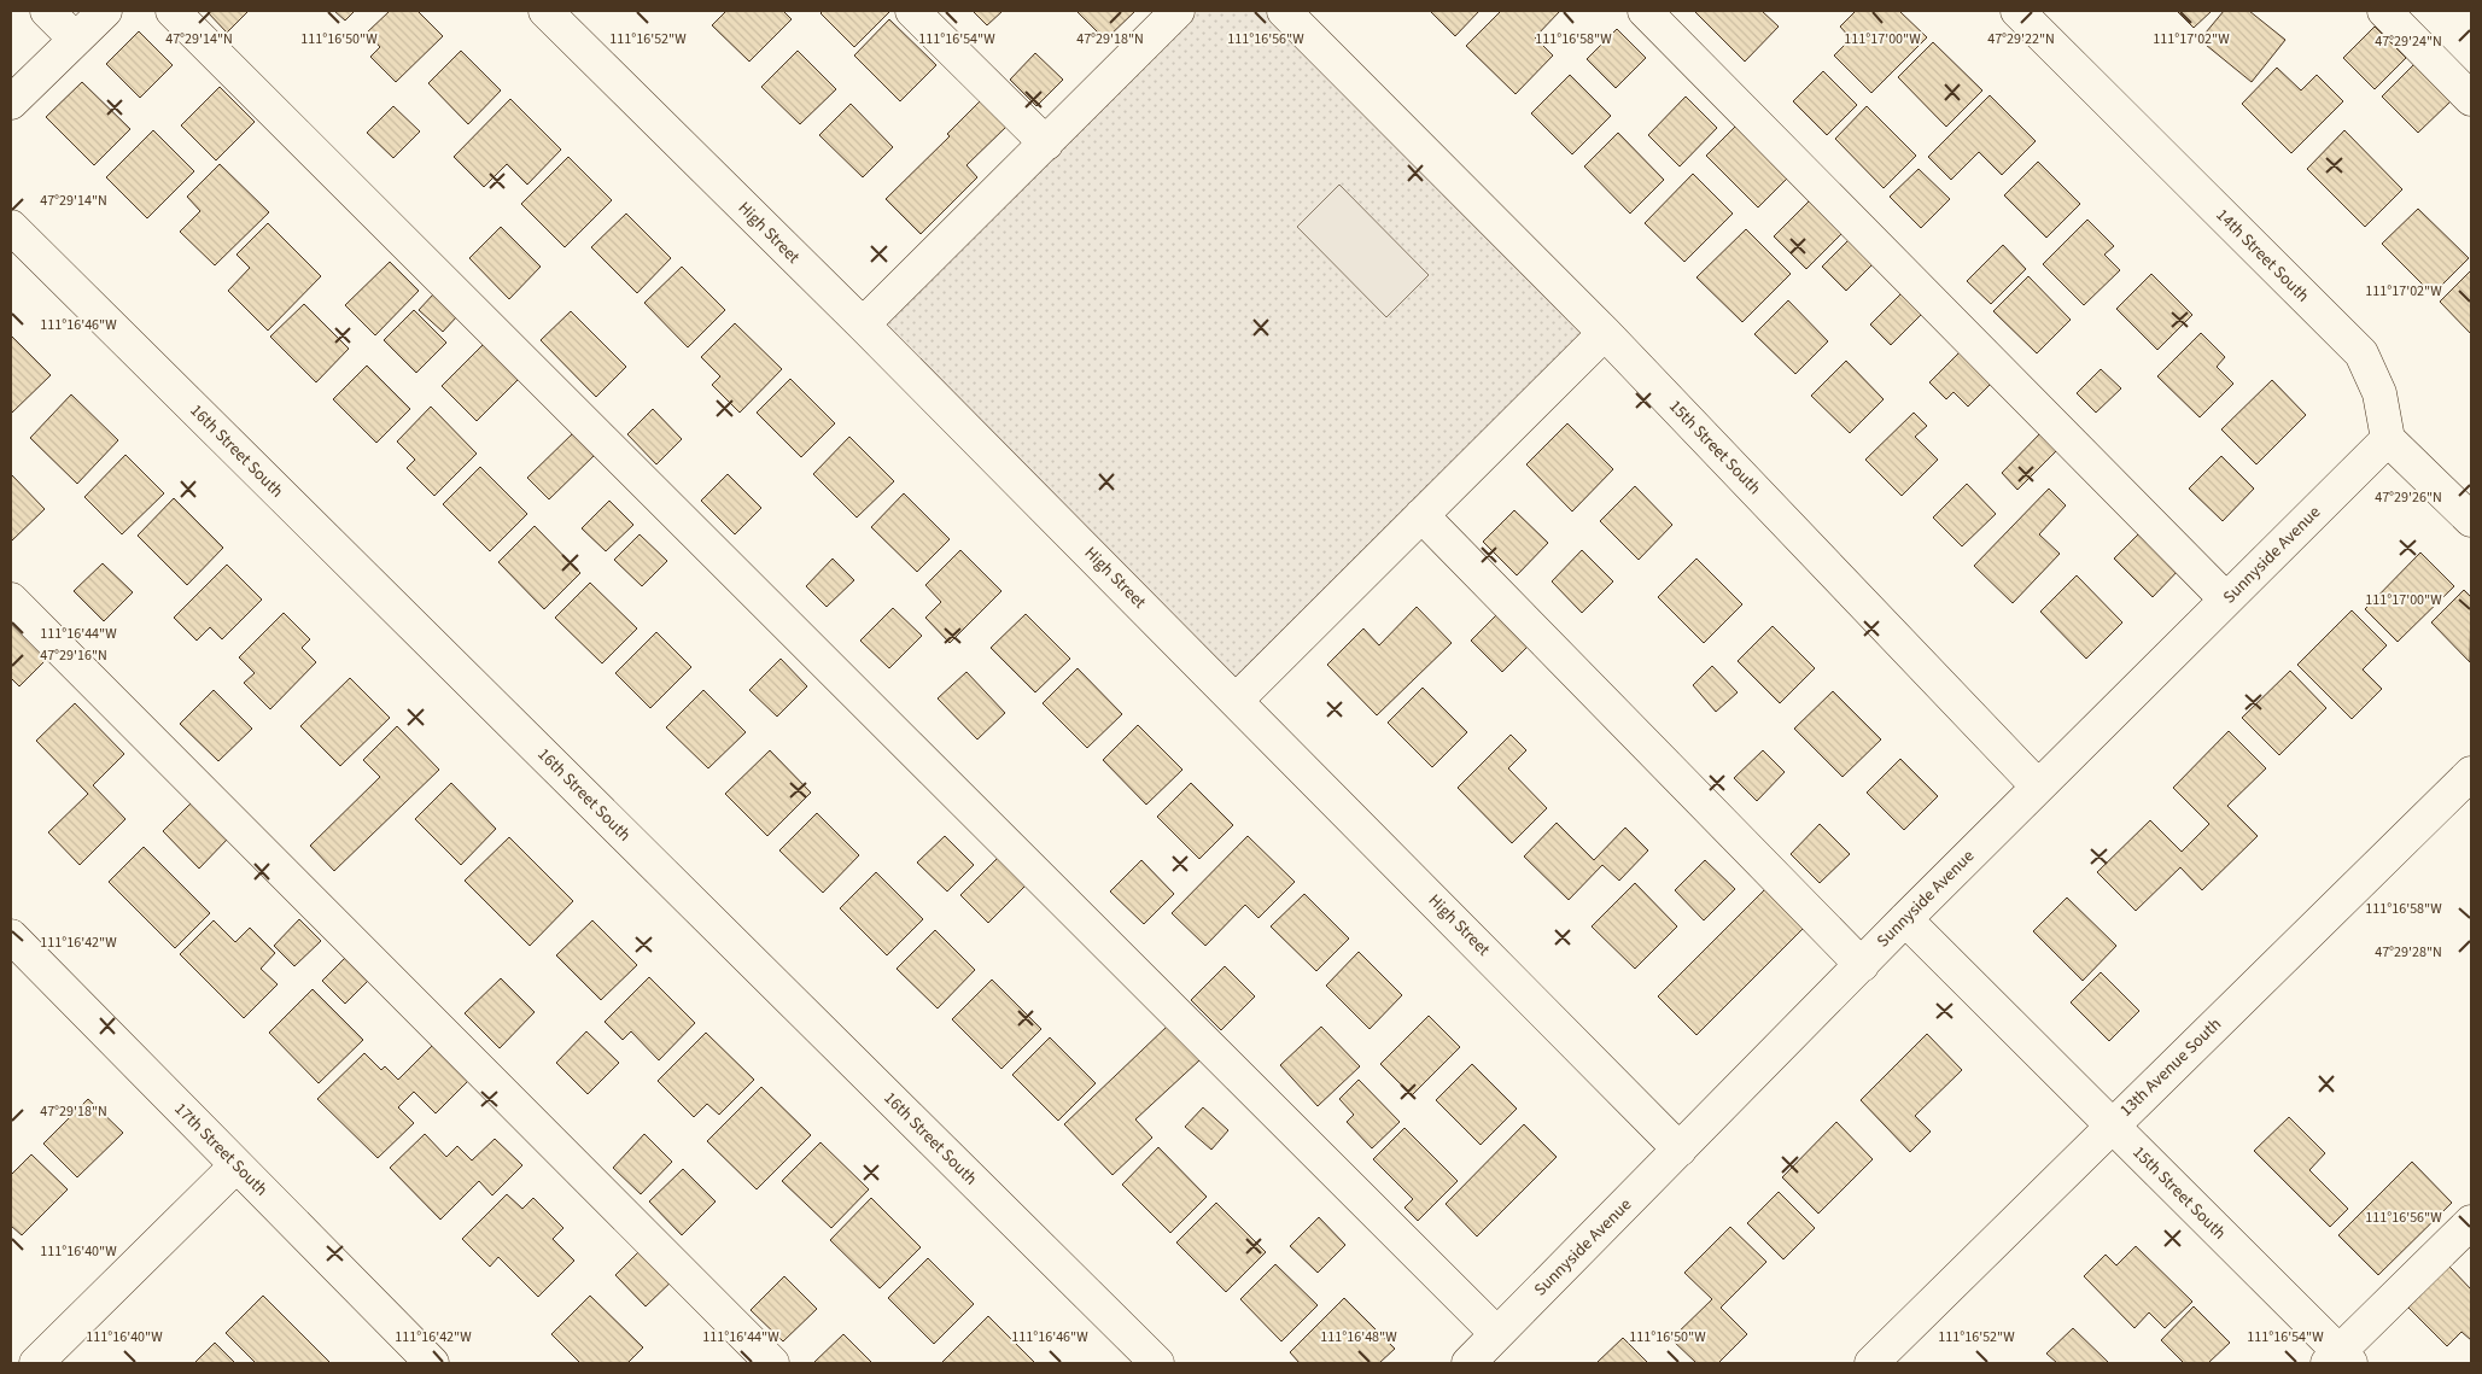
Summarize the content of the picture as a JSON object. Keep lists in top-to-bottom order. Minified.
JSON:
{"streets":{"street":["High Street","14th Street South","15th Street South","16th Street South","Sunnyside Avenue","13th Avenue South","17th Street South"]},"crossings":[["High Street","Sunnyside Avenue"],["14th Street South","Sunnyside Avenue"],["15th Street South","Sunnyside Avenue"],["15th Street South","13th Avenue South"]],"coordinates":["47°29'14\"N","111°16'50\"W","111°16'52\"W","111°16'54\"W","47°29'18\"N","111°16'56\"W","111°16'58\"W","111°17'00\"W","47°29'22\"N","111°17'02\"W","47°29'24\"N","111°16'46\"W","47°29'26\"N","111°16'44\"W","47°29'16\"N","111°16'42\"W","47°29'28\"N","111°16'40\"W","111°16'48\"W"]}
